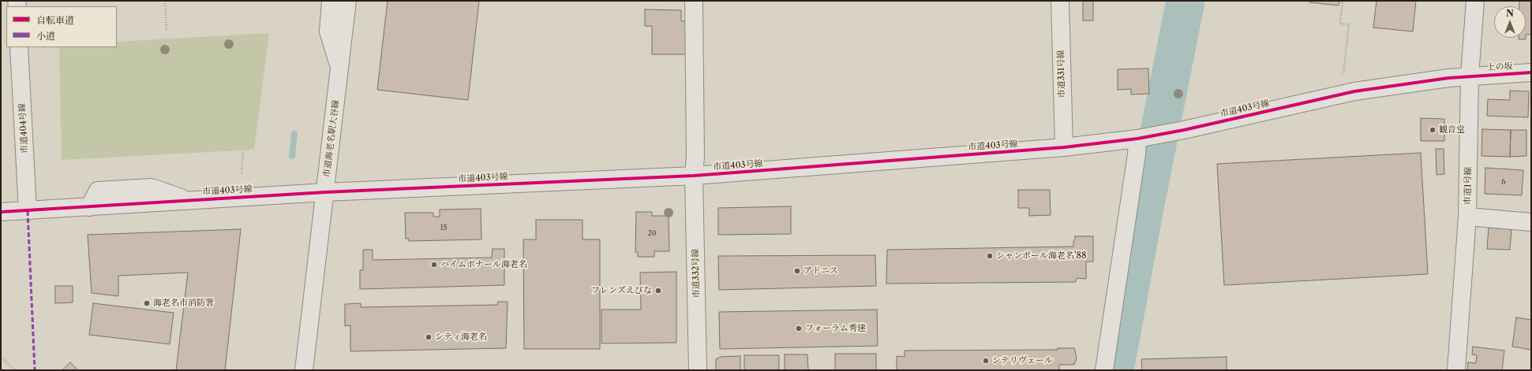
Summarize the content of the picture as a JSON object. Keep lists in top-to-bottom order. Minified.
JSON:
{"streets":{"street":["上の坂","市道331号線","市道403号線","市道404号線","市道海老名駅大谷線","市道1号線","市道332号線"]},"crossings":[["上の坂","市道403号線"],["上の坂","市道1号線"],["市道331号線","市道403号線"],["市道403号線","市道404号線"],["市道403号線","市道海老名駅大谷線"],["市道403号線","市道1号線"],["市道403号線","市道332号線"]],"places":["観音堂","シャンポール海老名'88","ハイムボナール海老名","アドニス","フレンズえびな","海老名市消防署","フォーラム秀建","シティ海老名","シテリヴェール"],"house_numbers":["6","15","20"],"legend":["自転車道","小道"],"north":"top"}
